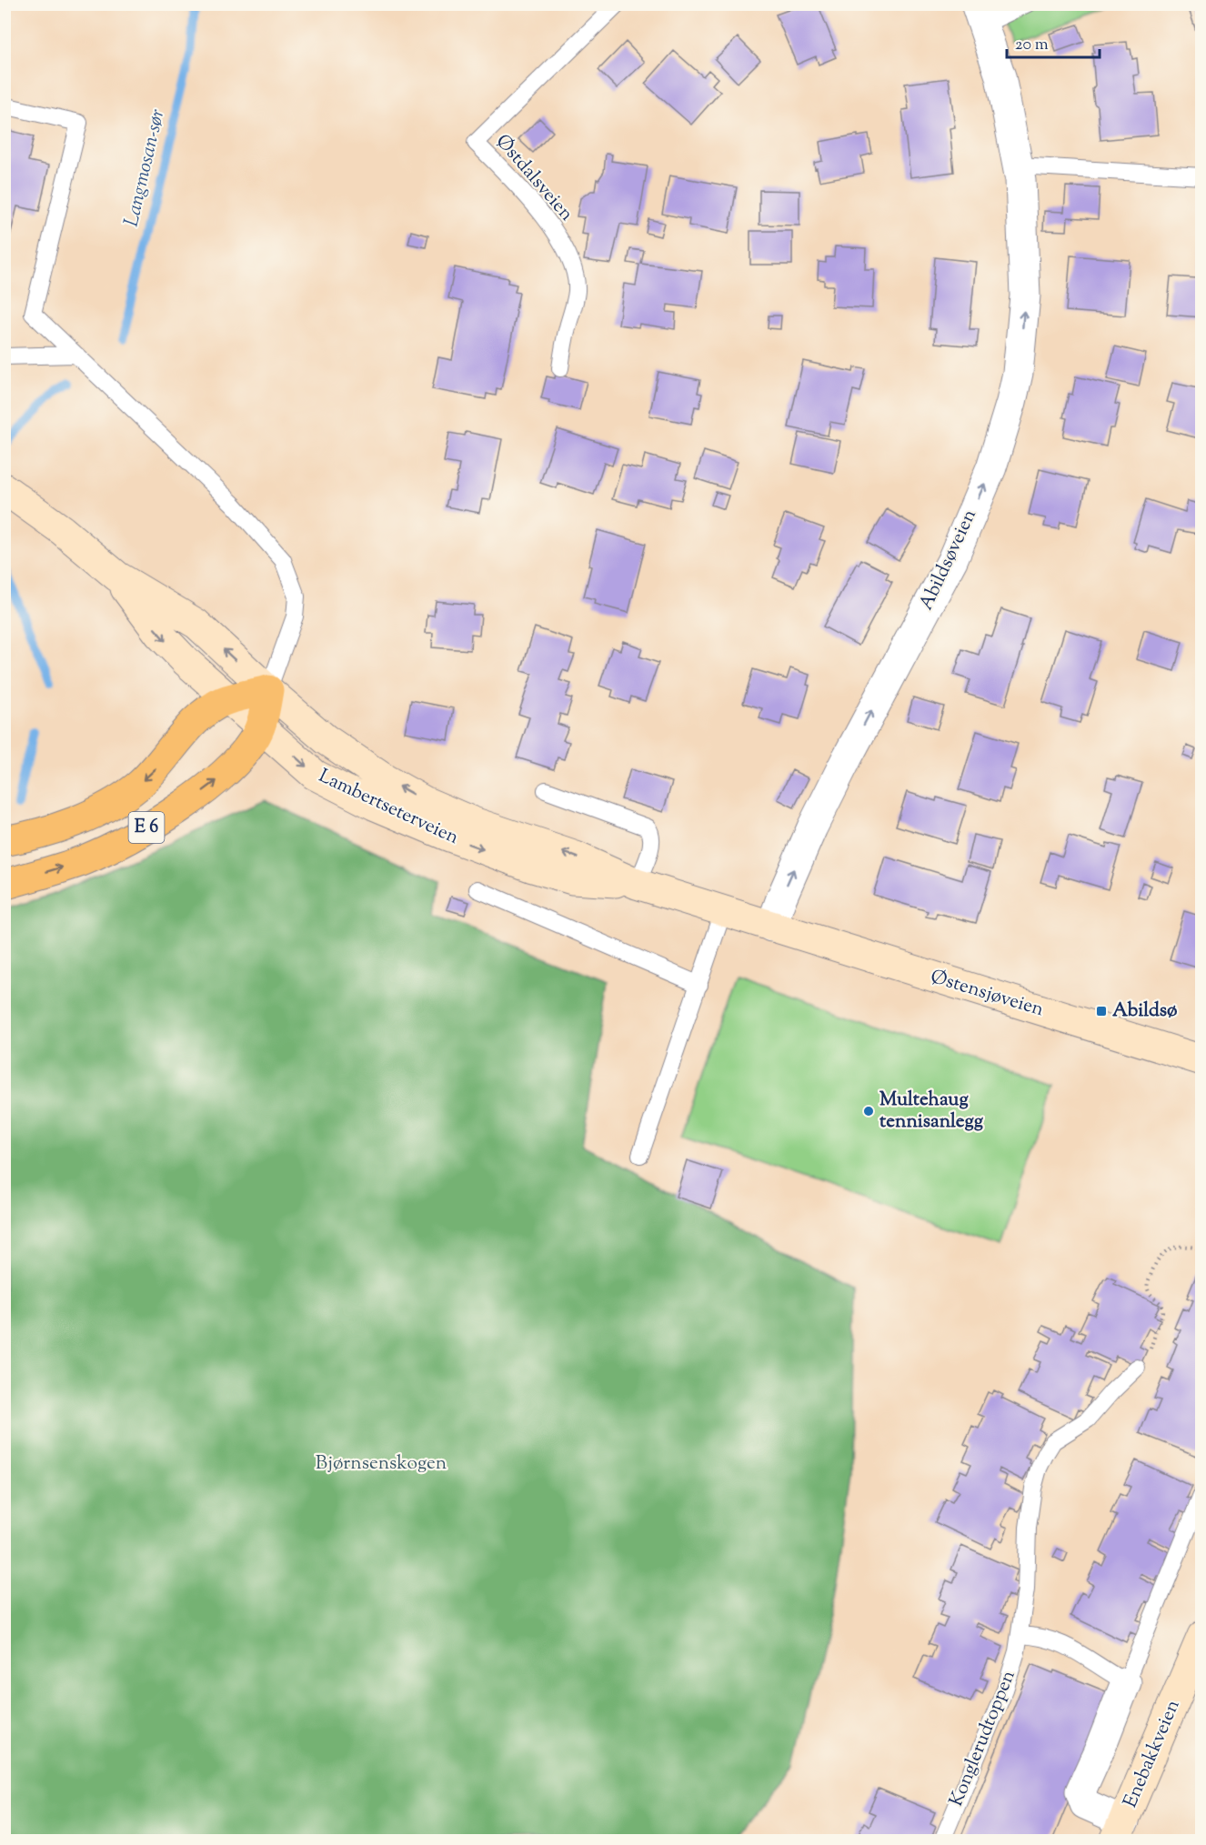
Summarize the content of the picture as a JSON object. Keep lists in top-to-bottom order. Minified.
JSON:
{"streets":{"highway":["E 6"],"main road":["Lambertseterveien","Østensjøveien","Enebakkveien"],"street":["Abildsøveien"],"lane":["Østdalsveien","Konglerudtoppen"]},"crossings":[["Abildsøveien","Lambertseterveien"],["Abildsøveien","Østensjøveien"],["Lambertseterveien","E 6"],["Lambertseterveien","Østensjøveien"]],"one_way":["Abildsøveien"],"water":["Langmosan-sør"],"parks":["Bjørnsenskogen"],"places":{"transit":["Abildsø"],"other":["Multehaug tennisanlegg"]},"scale_bar":"20 m"}
